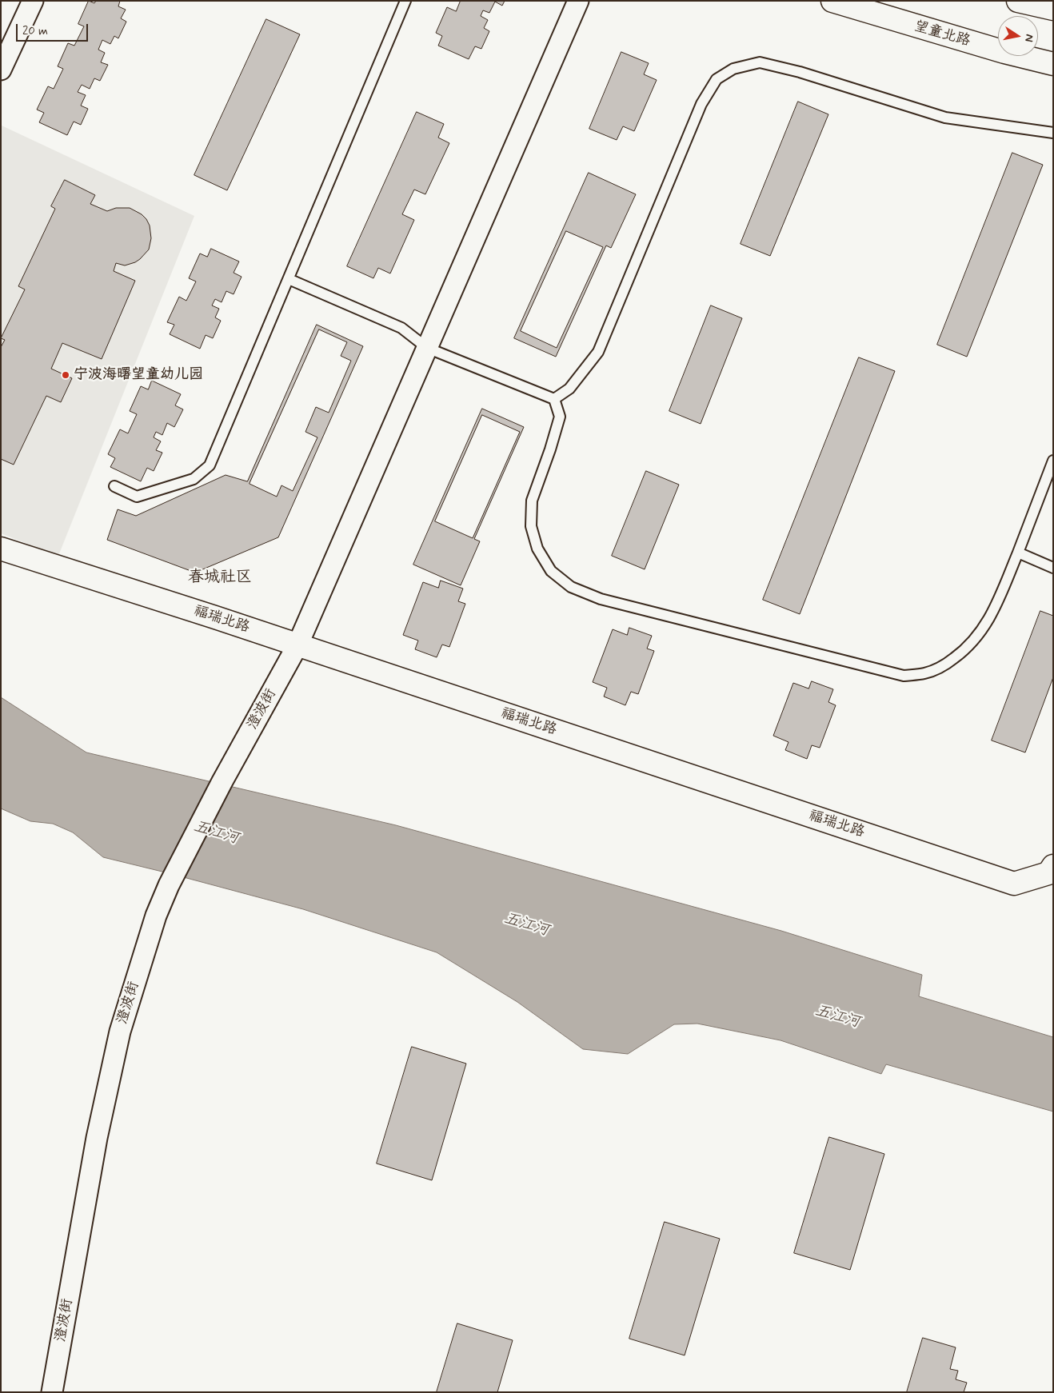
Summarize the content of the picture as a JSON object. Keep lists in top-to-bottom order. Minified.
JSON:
{"streets":{"street":["望童北路","福瑞北路","澄波街"]},"crossings":[["福瑞北路","澄波街"]],"districts":["春城社区"],"water":["五江河"],"places":["宁波海曙望童幼儿园"],"scale_bar":"20 m","north":"right"}
